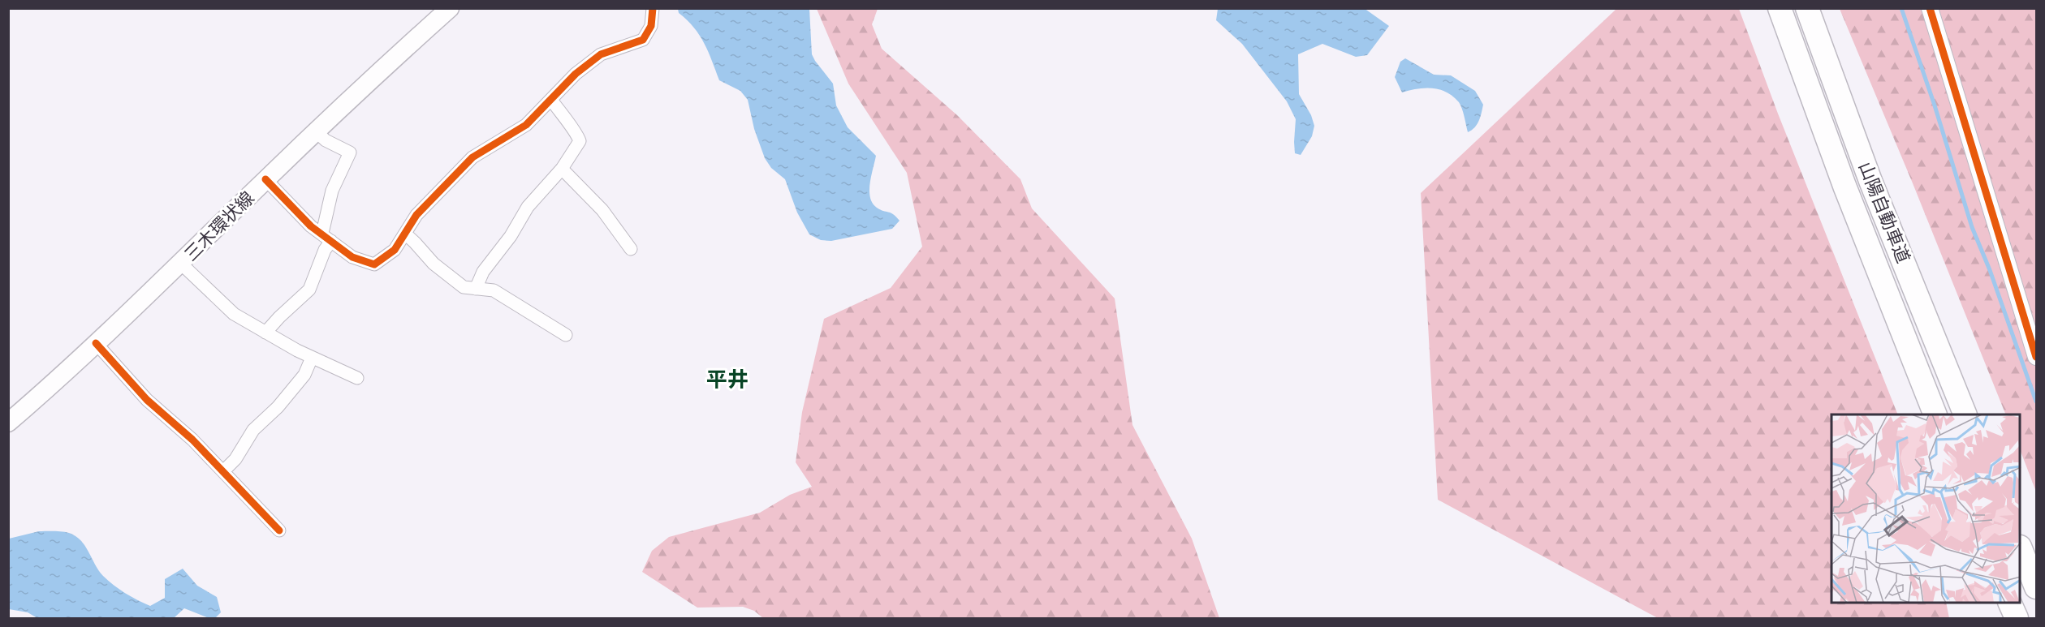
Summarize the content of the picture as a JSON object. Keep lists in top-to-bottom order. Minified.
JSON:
{"streets":{"highway":["山陽自動車道"],"main road":["三木環状線"]},"districts":["平井"]}
